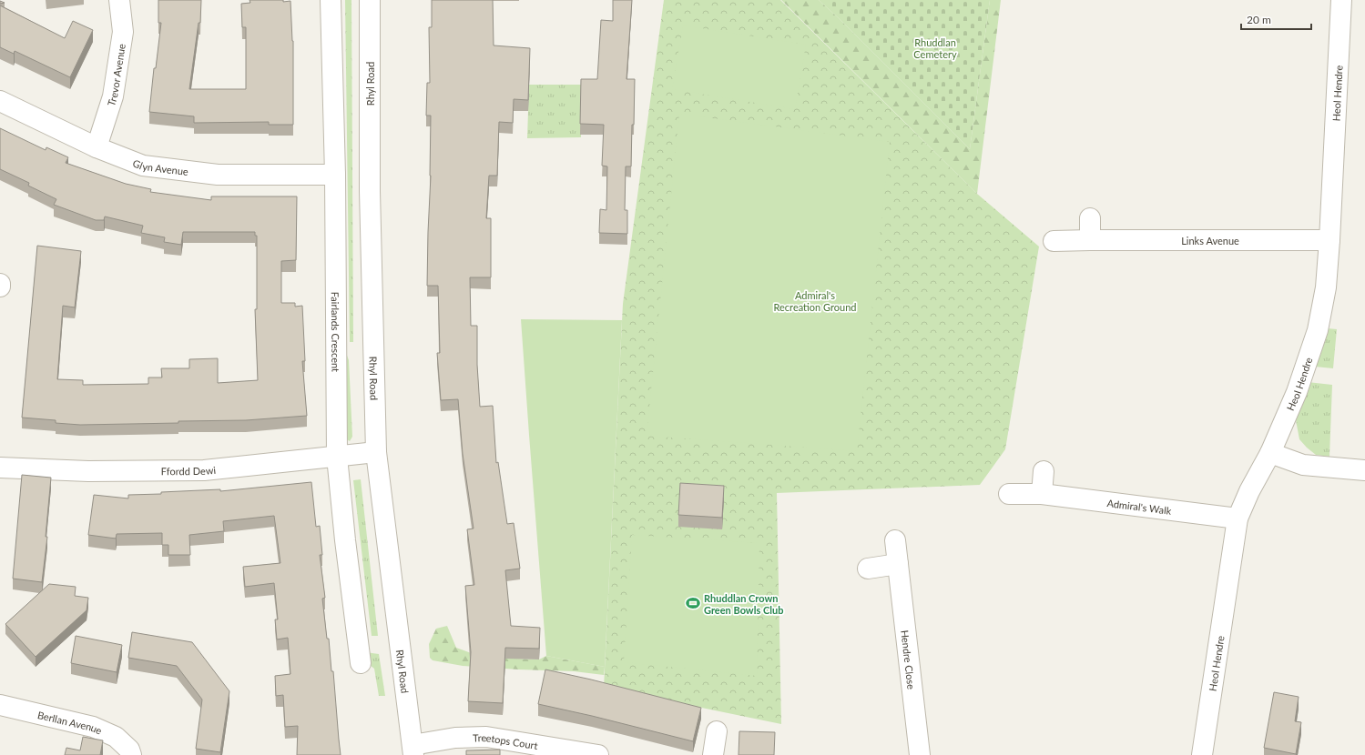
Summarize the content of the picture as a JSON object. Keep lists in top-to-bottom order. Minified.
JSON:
{"streets":{"street":["Trevor Avenue","Rhyl Road","Heol Hendre","Glyn Avenue","Links Avenue","Fairlands Crescent","Ffordd Dewi","Admiral's Walk","Hendre Close","Berllan Avenue","Treetops Court"]},"crossings":[["Trevor Avenue","Glyn Avenue"],["Rhyl Road","Ffordd Dewi"],["Rhyl Road","Treetops Court"],["Heol Hendre","Links Avenue"],["Heol Hendre","Admiral's Walk"],["Glyn Avenue","Fairlands Crescent"],["Fairlands Crescent","Ffordd Dewi"]],"parks":["Rhuddlan Cemetery","Admiral's Recreation Ground"],"places":{"sports":["Rhuddlan Crown Green Bowls Club"]},"scale_bar":"20 m"}
